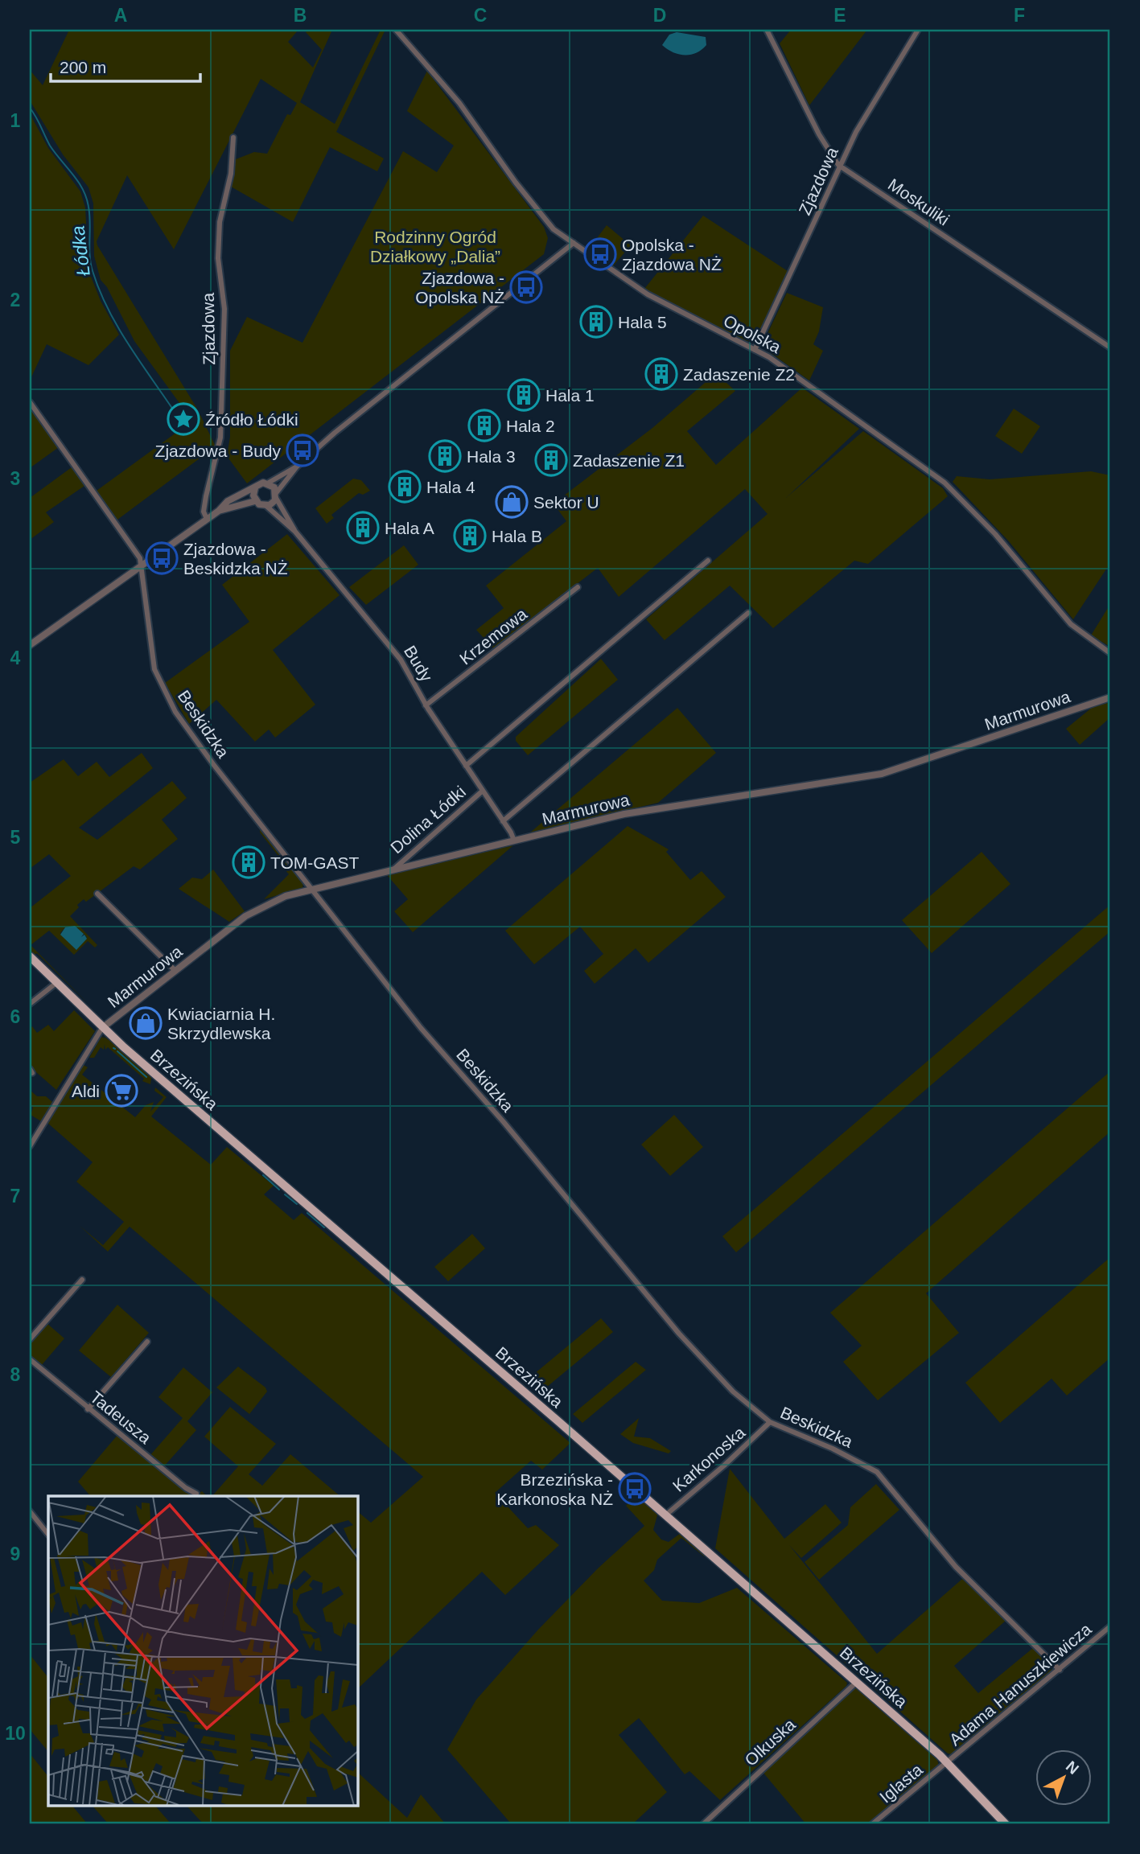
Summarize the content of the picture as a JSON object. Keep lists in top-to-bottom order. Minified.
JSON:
{"streets":{"main road":["Brzezińska"],"street":["Zjazdowa","Moskuliki","Opolska","Krzemowa","Budy","Marmurowa","Beskidzka","Dolina Łódki","Tadeusza","Karkonoska","Adama Hanuszkiewicza","Olkuska","Iglasta"]},"crossings":[["Zjazdowa","Moskuliki"],["Zjazdowa","Opolska"],["Krzemowa","Budy"],["Budy","Marmurowa"],["Budy","Dolina Łódki"],["Marmurowa","Beskidzka"],["Marmurowa","Dolina Łódki"],["Marmurowa","Brzezińska"],["Beskidzka","Karkonoska"],["Beskidzka","Adama Hanuszkiewicza"],["Brzezińska","Karkonoska"],["Brzezińska","Adama Hanuszkiewicza"],["Brzezińska","Olkuska"],["Brzezińska","Iglasta"],["Adama Hanuszkiewicza","Iglasta"]],"water":["Łódka"],"parks":["Rodzinny Ogród Działkowy „Dalia”"],"places":{"bus stop":["Opolska - Zjazdowa NŻ","Zjazdowa - Opolska NŻ","Zjazdowa - Budy","Zjazdowa - Beskidzka NŻ","Brzezińska - Karkonoska NŻ"],"building":["Hala 5","Zadaszenie Z2","Hala 1","Hala 2","Hala 3","Zadaszenie Z1","Hala 4","Hala A","Hala B","TOM-GAST"],"place":["Źródło Łódki"],"shop":["Sektor U","Kwiaciarnia H. Skrzydlewska"],"supermarket":["Aldi"]},"scale_bar":"200 m","north":"top right","grid":{"columns":["A","B","C","D","E","F"],"rows":["1","2","3","4","5","6","7","8","9","10"]}}
